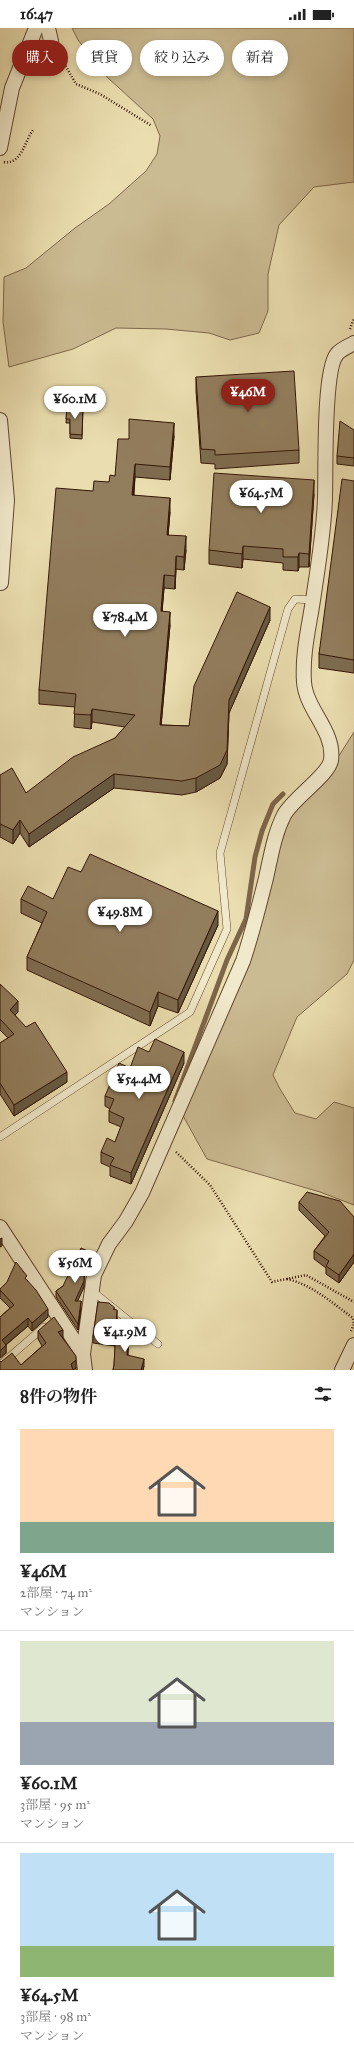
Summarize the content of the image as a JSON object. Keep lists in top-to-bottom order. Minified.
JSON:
{"page":{"status":"16:47","chip":["購入","賃貸","絞り込み","新着"],"price":["¥46M","¥60.1M","¥64.5M","¥78.4M","¥49.8M","¥54.4M","¥56M","¥41.9M"],"heading":"8件の物件","list":[{"name":"¥46M","note":"2部屋 · 74 m² · マンション"},{"name":"¥60.1M","note":"3部屋 · 95 m² · マンション"},{"name":"¥64.5M","note":"3部屋 · 98 m² · マンション"}]}}
